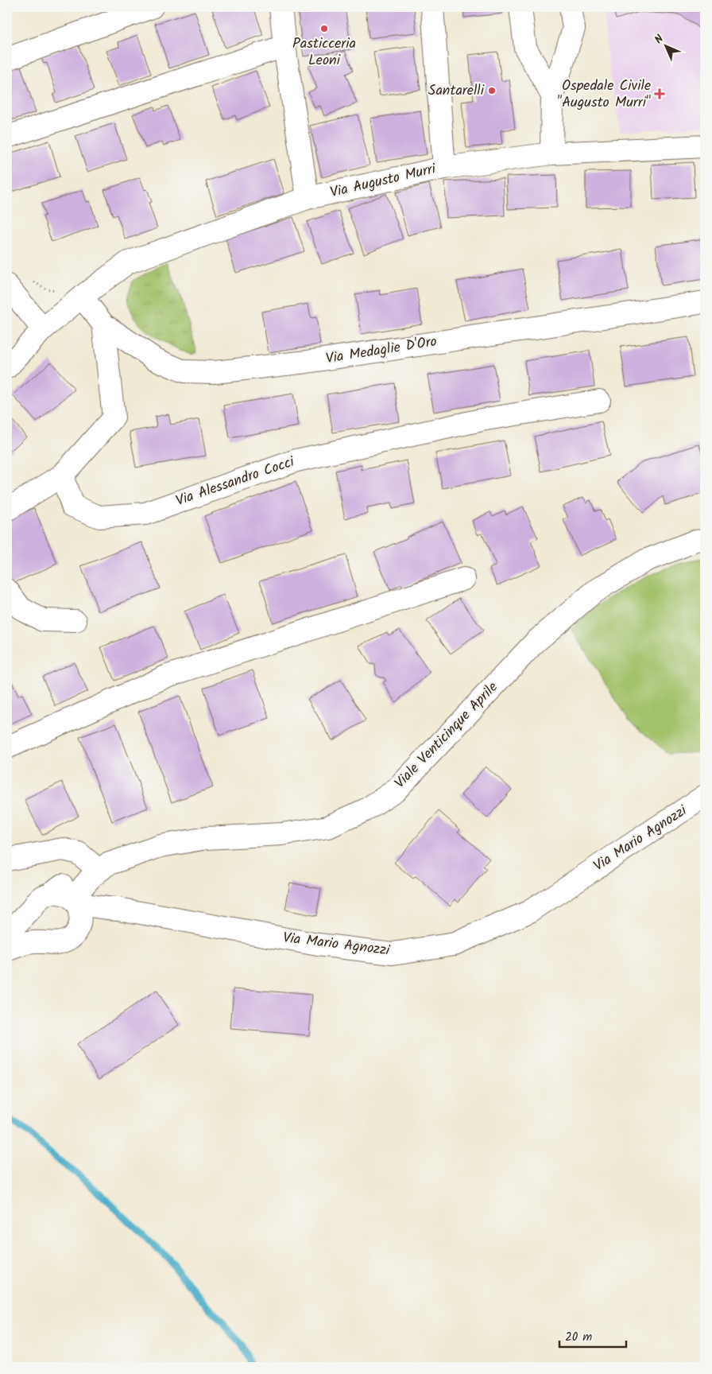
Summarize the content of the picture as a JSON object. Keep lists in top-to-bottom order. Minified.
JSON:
{"streets":{"street":["Via Augusto Murri","Via Medaglie D'Oro","Via Alessandro Cocci","Viale Venticinque Aprile","Via Mario Agnozzi"]},"crossings":[["Via Augusto Murri","Via Medaglie D'Oro"],["Viale Venticinque Aprile","Via Mario Agnozzi"]],"places":{"other":["Pasticceria Leoni","Santarelli"],"health":["Ospedale Civile \"Augusto Murri\""]},"scale_bar":"20 m","north":"top left"}
